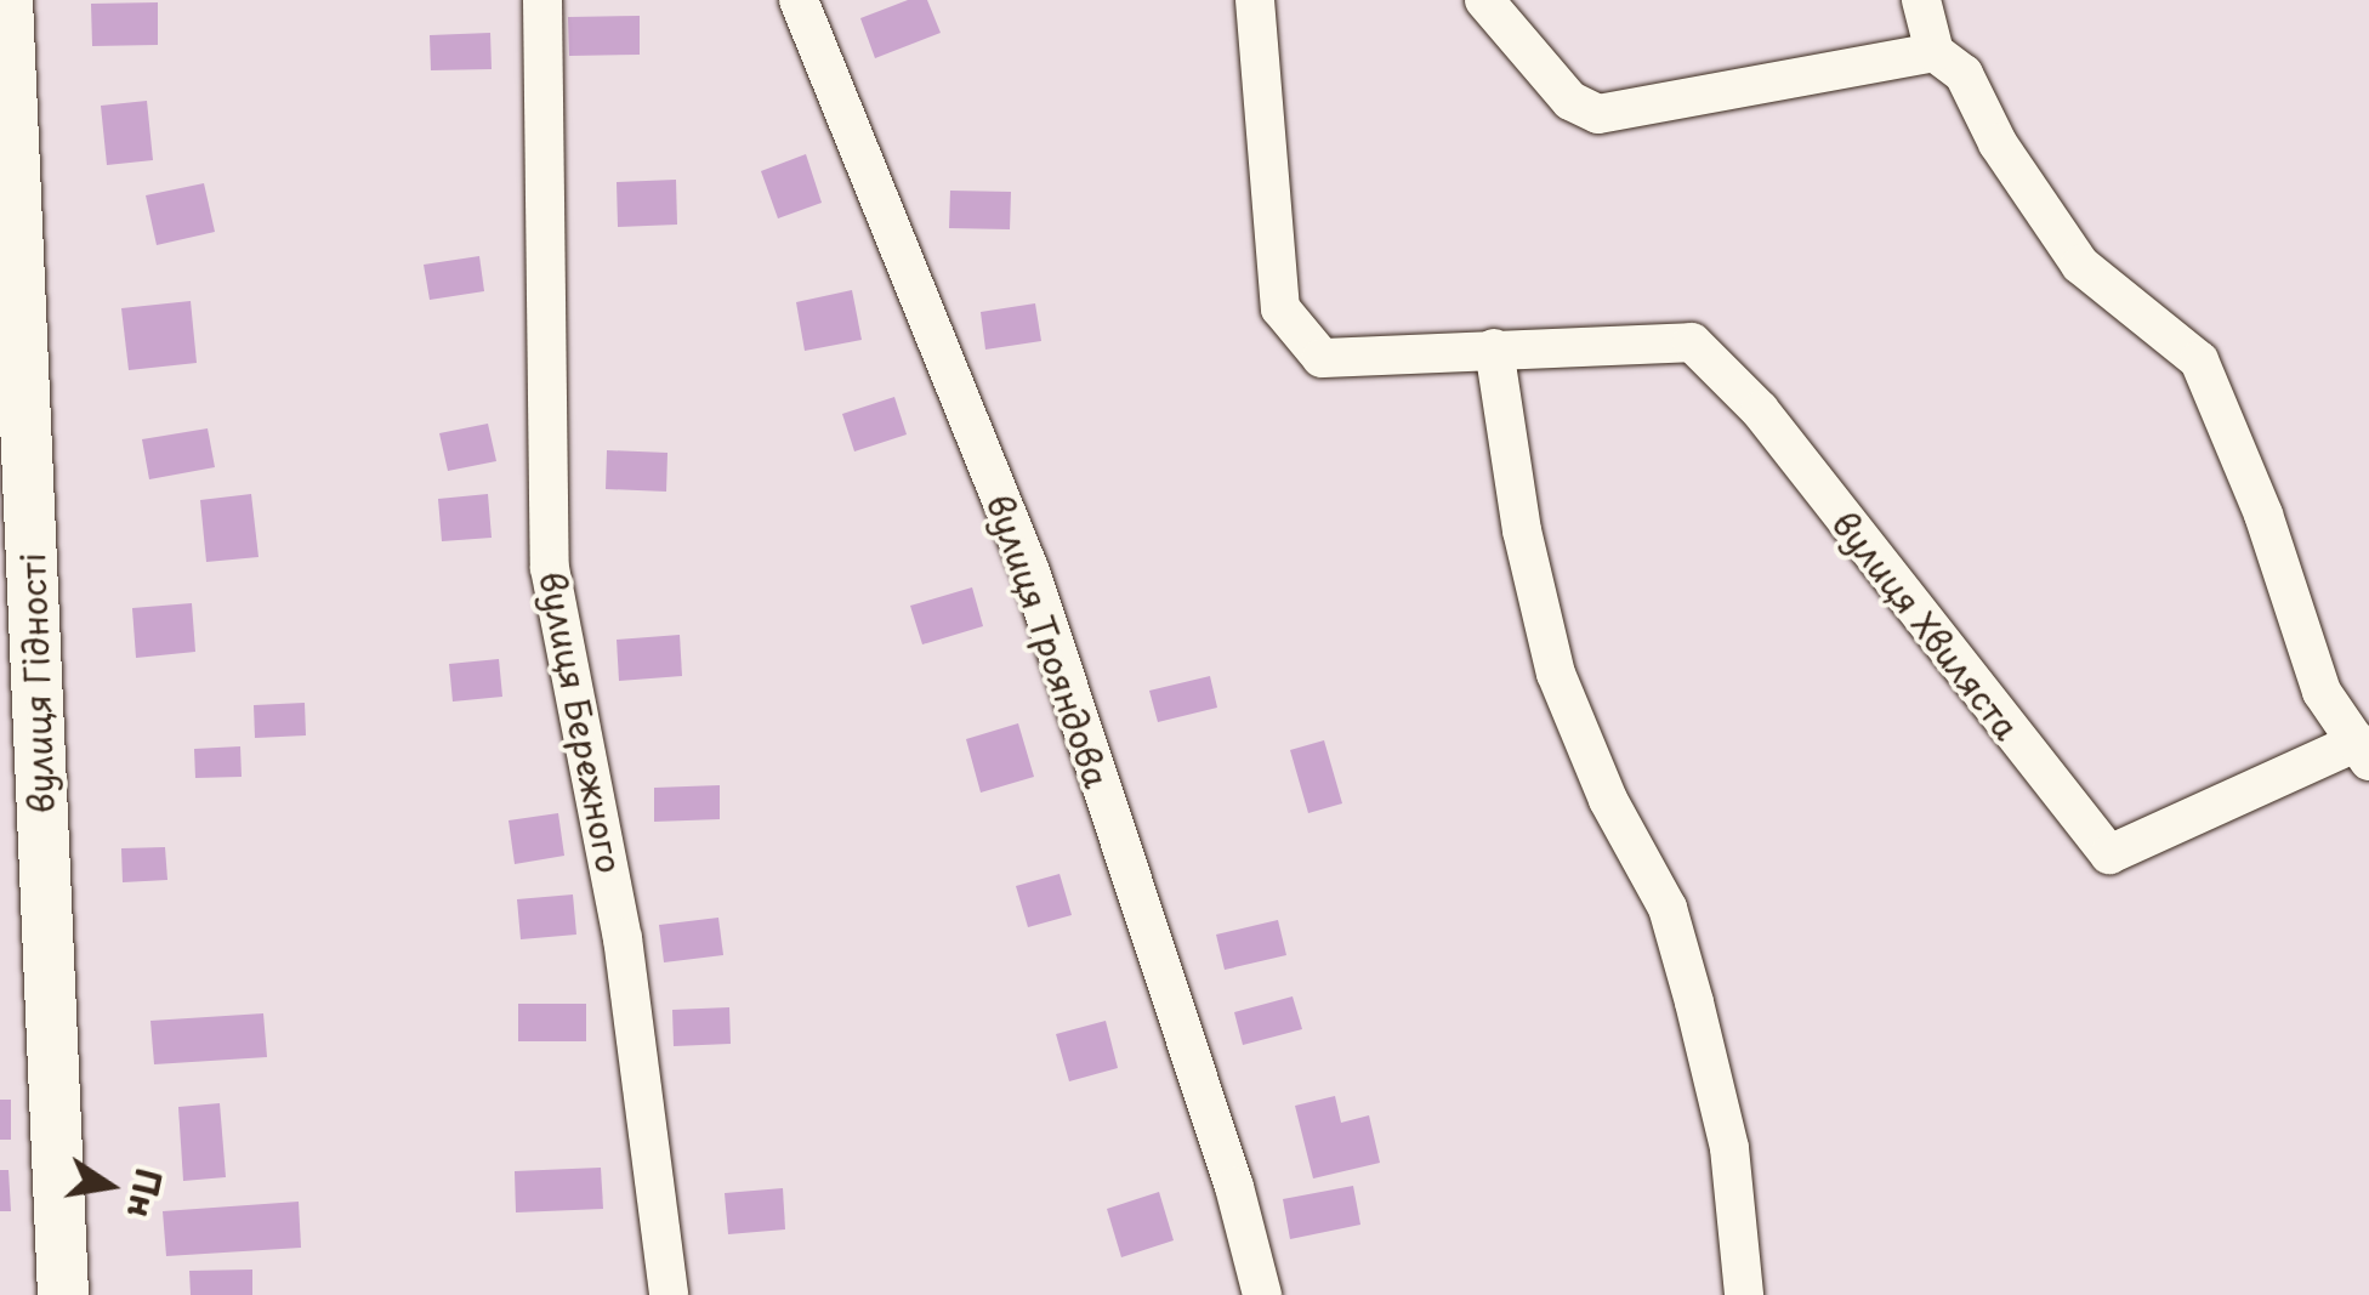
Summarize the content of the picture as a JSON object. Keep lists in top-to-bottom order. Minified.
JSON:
{"streets":{"street":["вулиця Хвиляста","вулиця Трояндова","вулиця Гідності","вулиця Бережного"]},"north":"right"}
